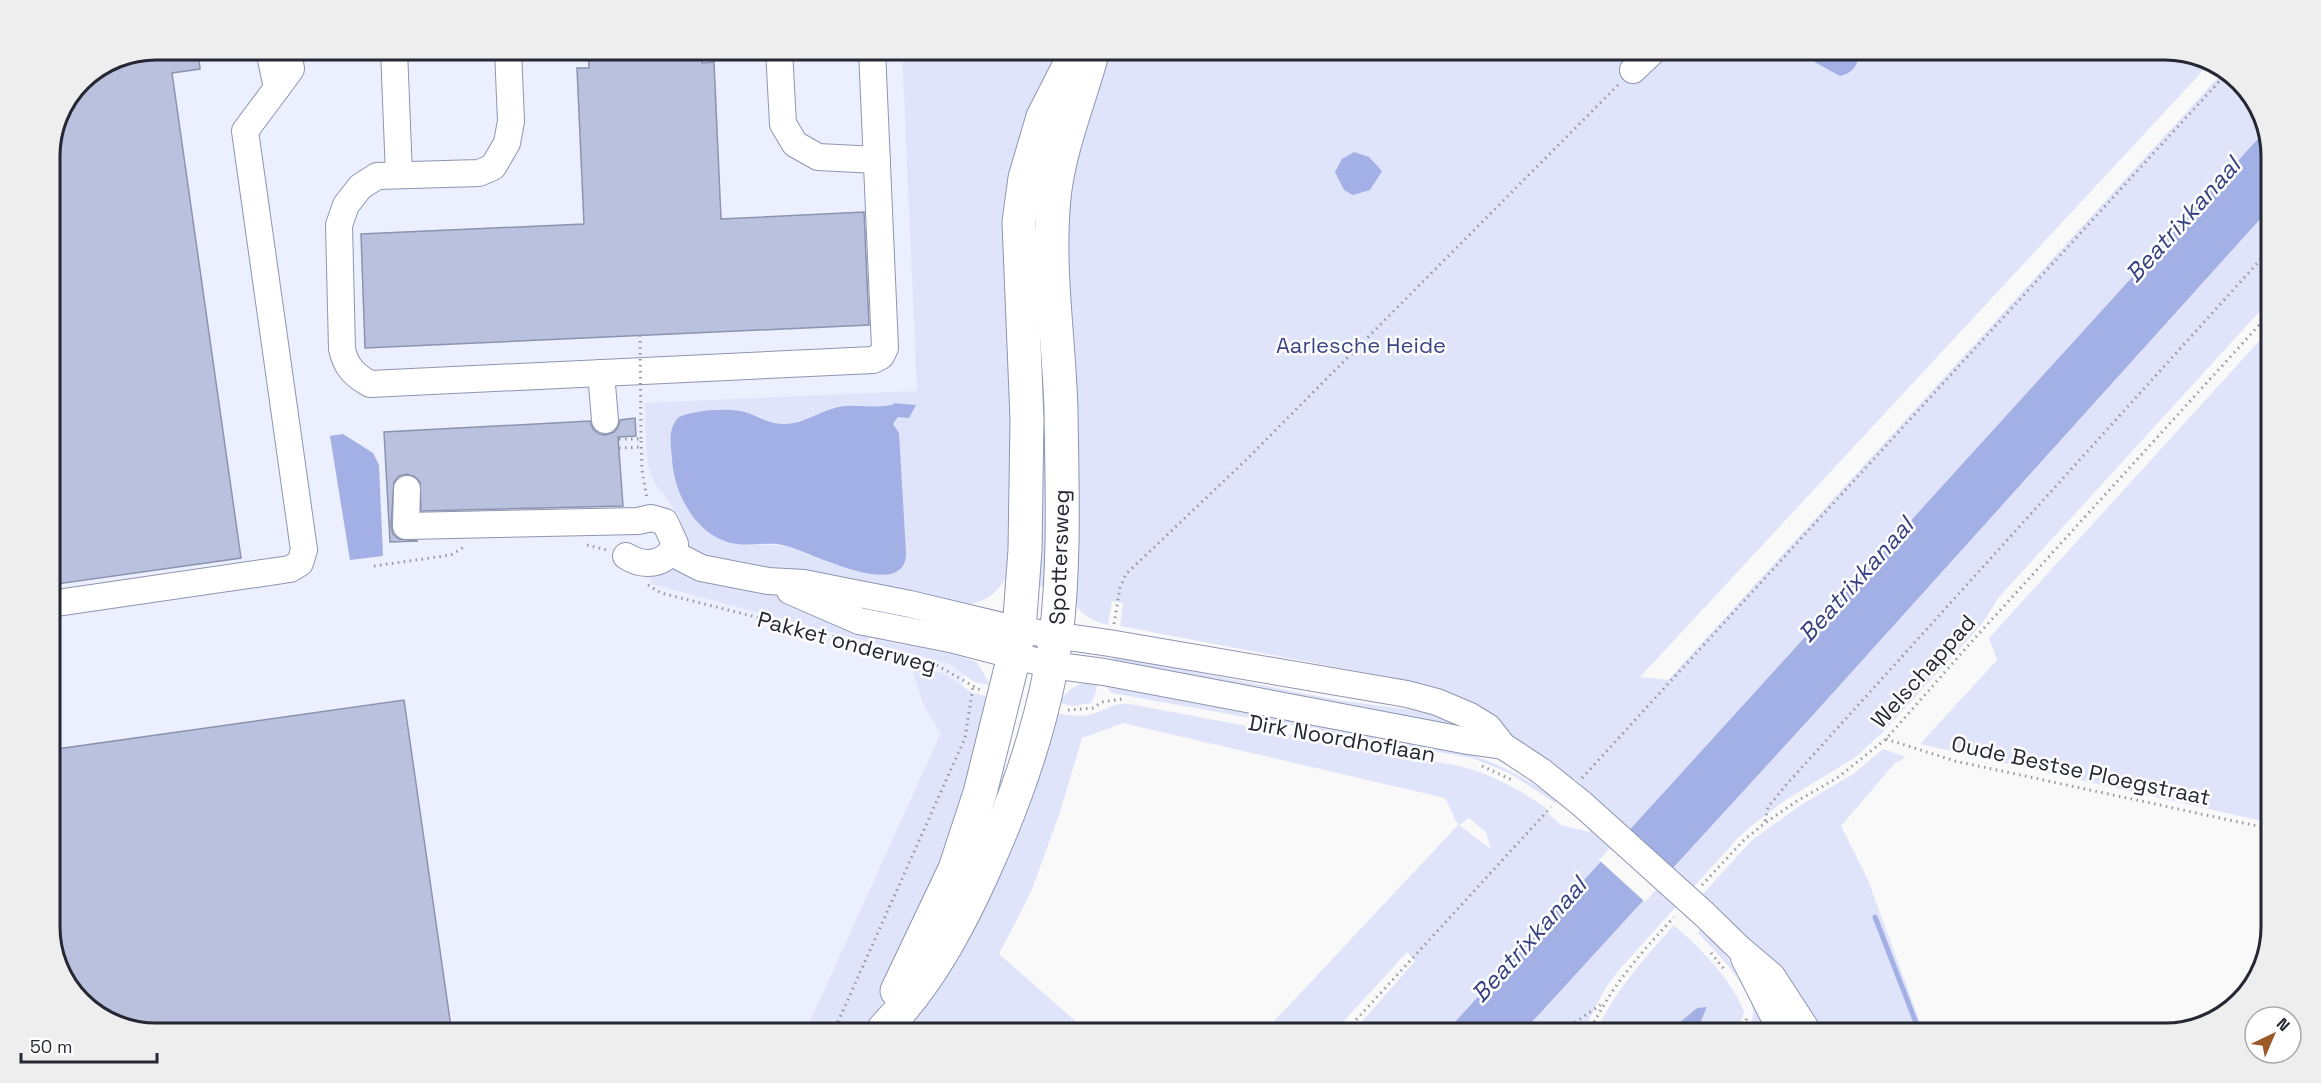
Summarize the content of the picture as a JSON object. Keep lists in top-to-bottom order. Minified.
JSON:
{"streets":{"main road":["Spottersweg"],"street":["Pakket onderweg","Dirk Noordhoflaan"],"path":["Welschappad","Oude Bestse Ploegstraat"]},"crossings":[["Spottersweg","Pakket onderweg"],["Spottersweg","Dirk Noordhoflaan"],["Pakket onderweg","Dirk Noordhoflaan"],["Welschappad","Oude Bestse Ploegstraat"]],"water":["Beatrixkanaal"],"parks":["Aarlesche Heide"],"scale_bar":"50 m","north":"top right"}
